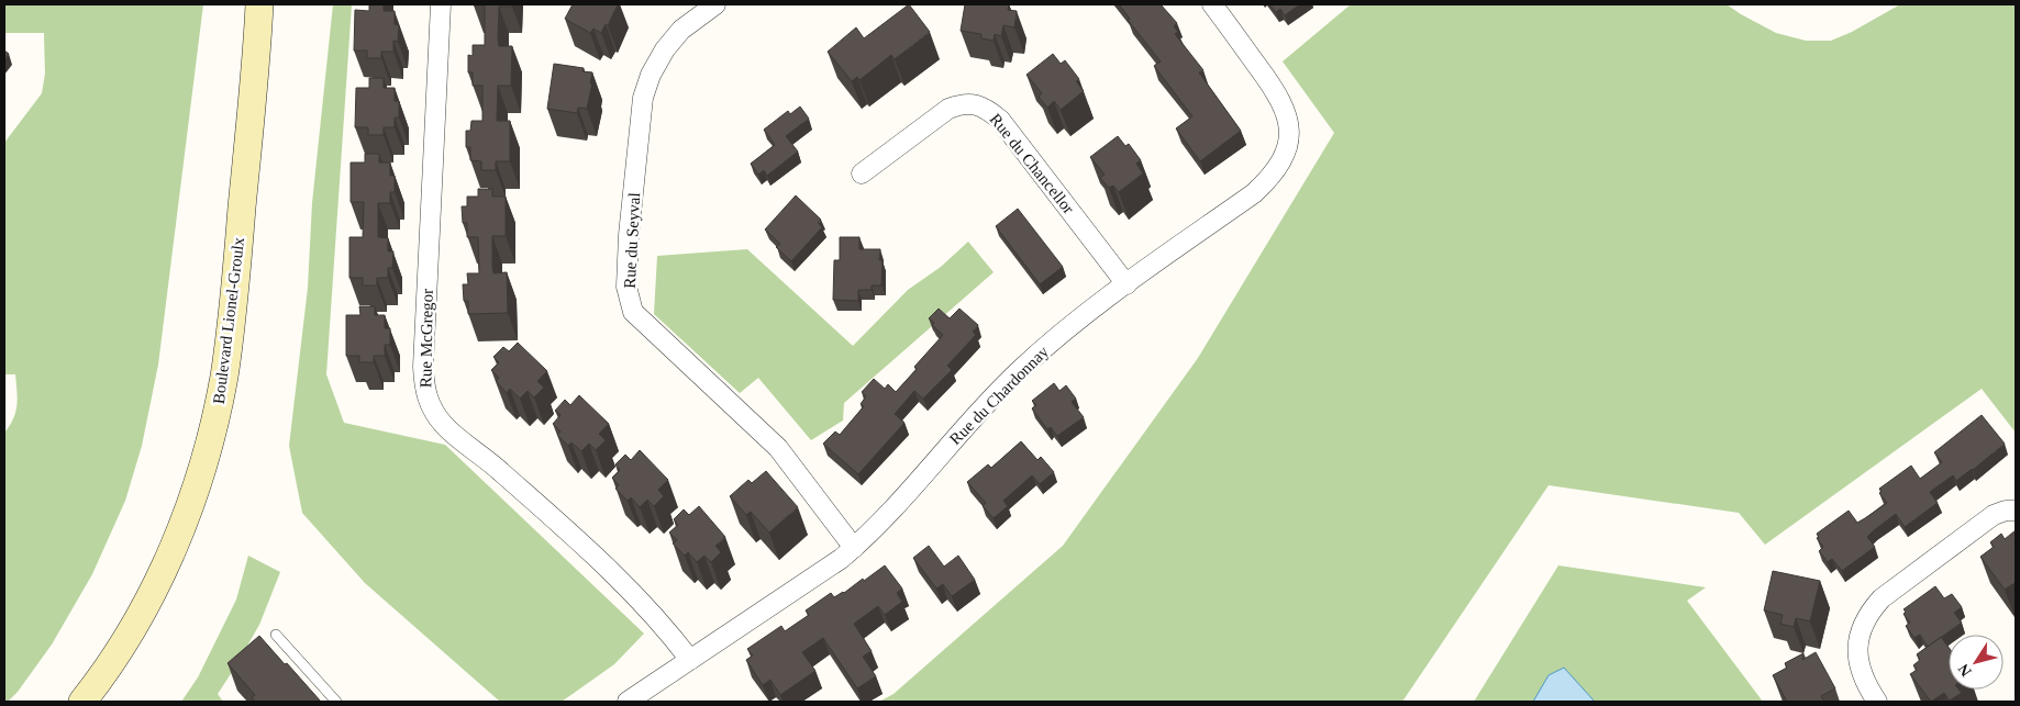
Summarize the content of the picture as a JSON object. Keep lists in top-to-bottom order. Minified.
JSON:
{"streets":{"main road":["Boulevard Lionel-Groulx"],"street":["Rue du Chancellor","Rue du Seyval","Rue McGregor","Rue du Chardonnay"]},"crossings":[["Rue du Chancellor","Rue du Chardonnay"],["Rue du Seyval","Rue du Chardonnay"],["Rue McGregor","Rue du Chardonnay"]],"north":"bottom left"}
